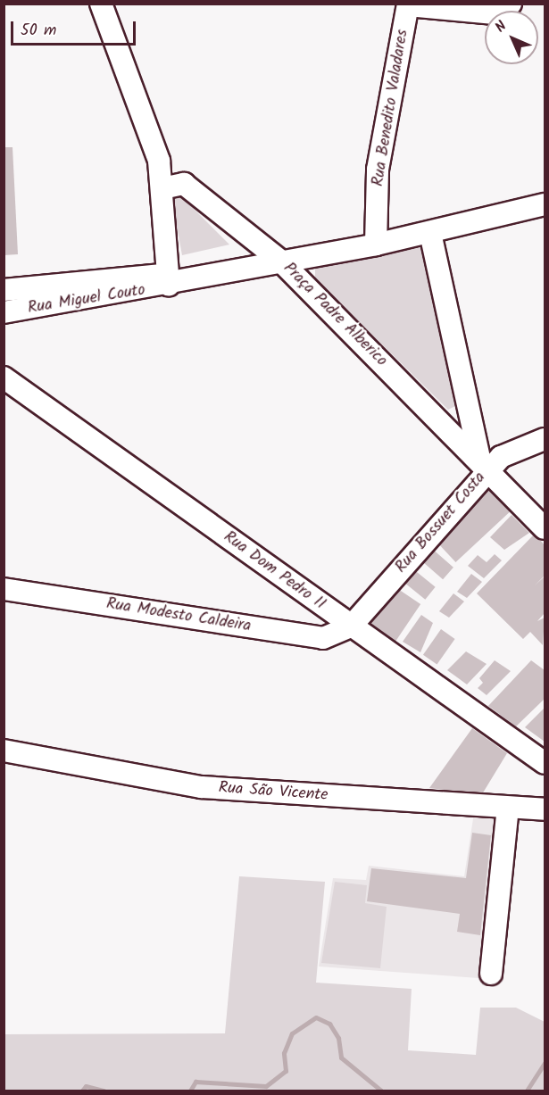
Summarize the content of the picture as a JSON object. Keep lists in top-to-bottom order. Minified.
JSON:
{"streets":{"street":["Rua Benedito Valadares","Rua Miguel Couto","Praça Padre Alberico","Rua Bossuet Costa","Rua Dom Pedro II","Rua Modesto Caldeira","Rua São Vicente"]},"crossings":[["Rua Benedito Valadares","Praça Padre Alberico"],["Praça Padre Alberico","Rua Bossuet Costa"],["Rua Bossuet Costa","Rua Dom Pedro II"],["Rua Bossuet Costa","Rua Modesto Caldeira"],["Rua Dom Pedro II","Rua Modesto Caldeira"]],"scale_bar":"50 m","north":"top left"}
